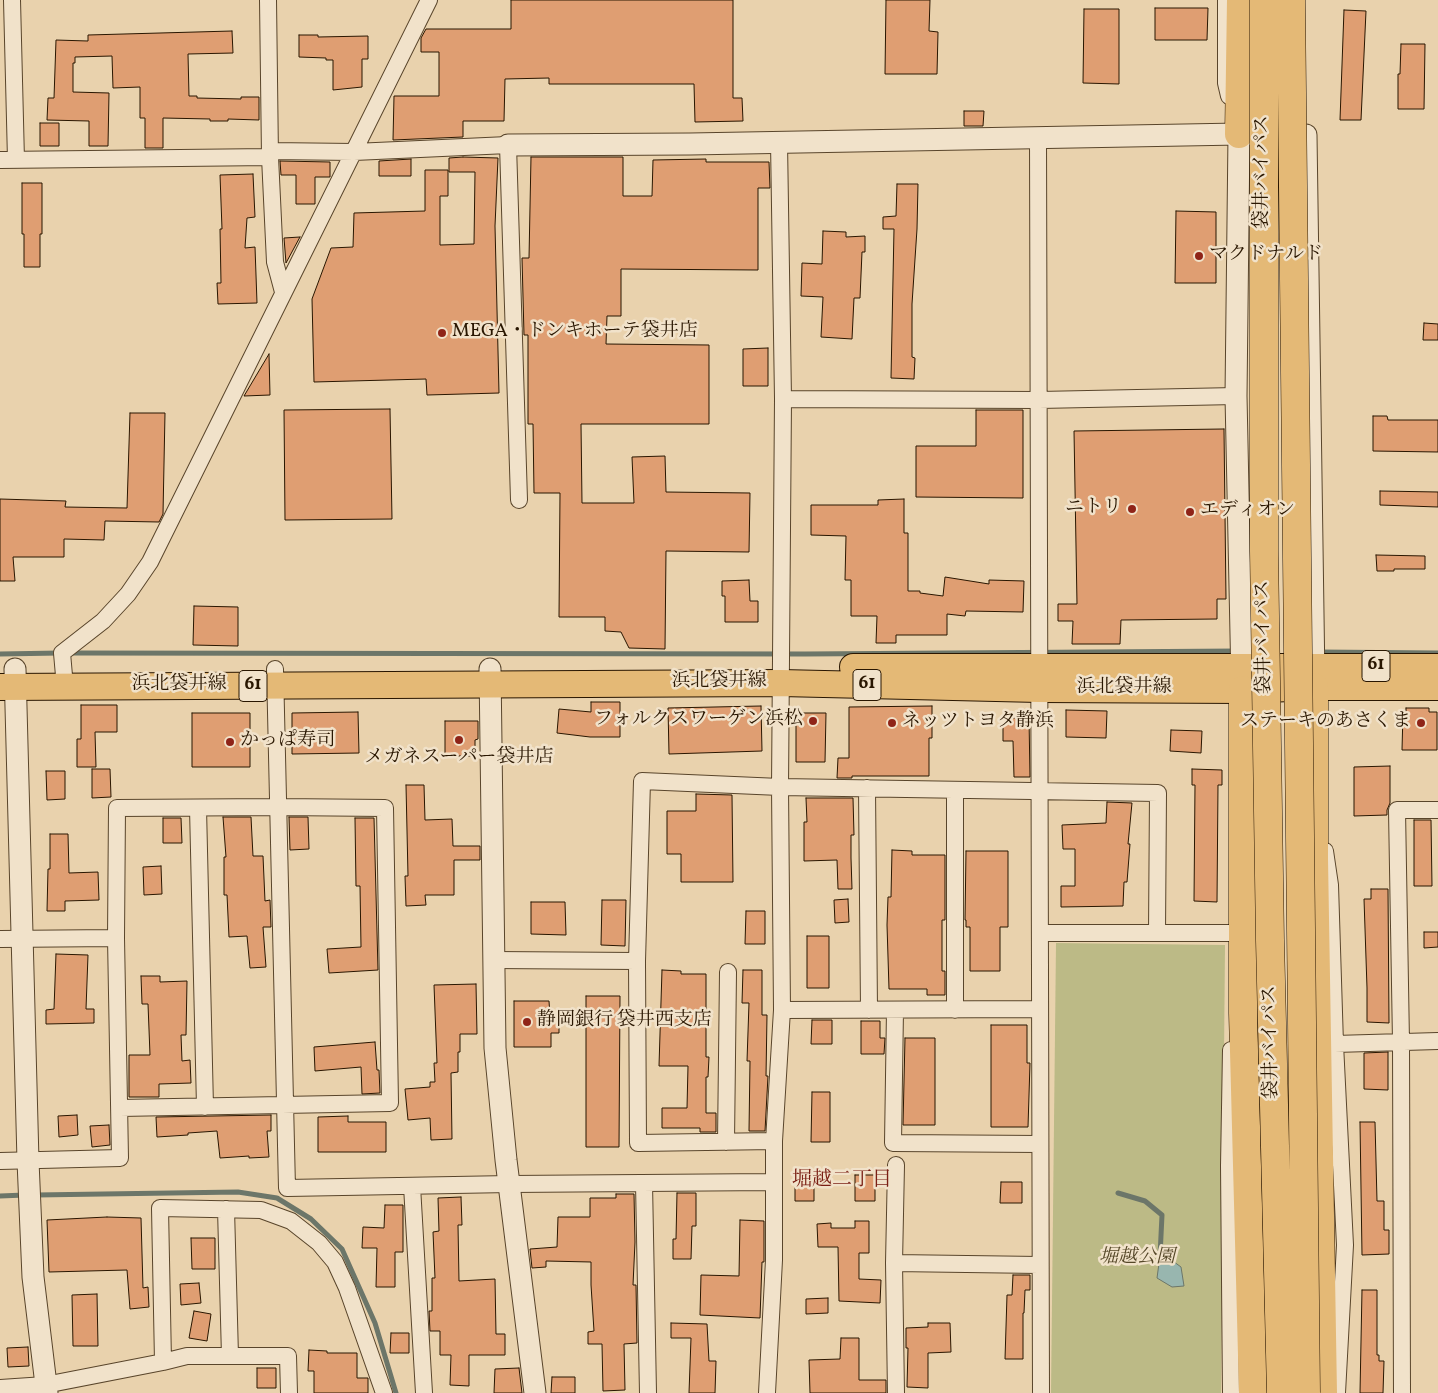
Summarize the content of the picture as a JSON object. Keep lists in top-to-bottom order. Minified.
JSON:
{"streets":{"highway":["袋井バイパス"],"main road":["61","浜北袋井線"]},"districts":["堀越二丁目"],"parks":["堀越公園"],"places":["マクドナルド","MEGA・ドンキホーテ袋井店","ニトリ","エディオン","フォルクスワーゲン浜松","ネッツトヨタ静浜","ステーキのあさくま","メガネスーパー袋井店","かっぱ寿司","静岡銀行 袋井西支店"]}
